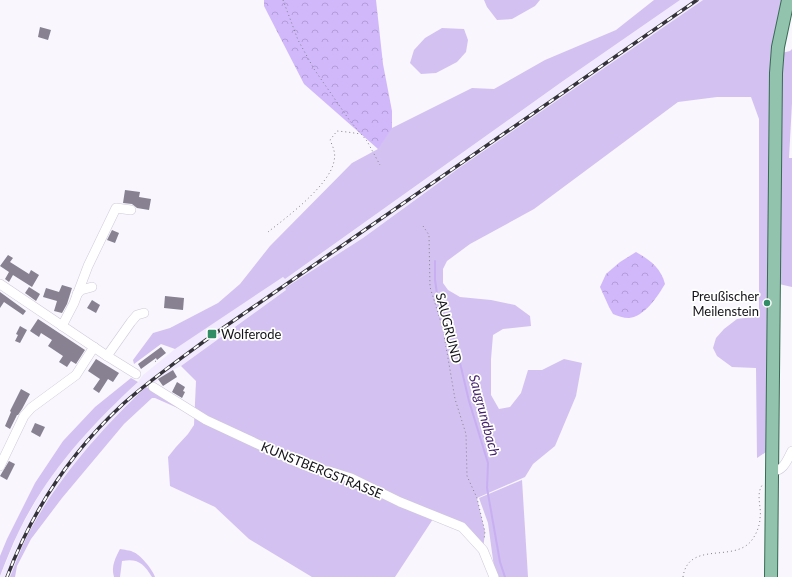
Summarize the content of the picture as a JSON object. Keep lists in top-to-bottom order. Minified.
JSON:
{"streets":{"street":["KUNSTBERGSTRASSE"],"path":["SAUGRUND"]},"crossings":[["SAUGRUND","KUNSTBERGSTRASSE"]],"water":["Saugrundbach"],"places":{"other":["Preußischer Meilenstein"],"transit":["Wolferode"]}}
